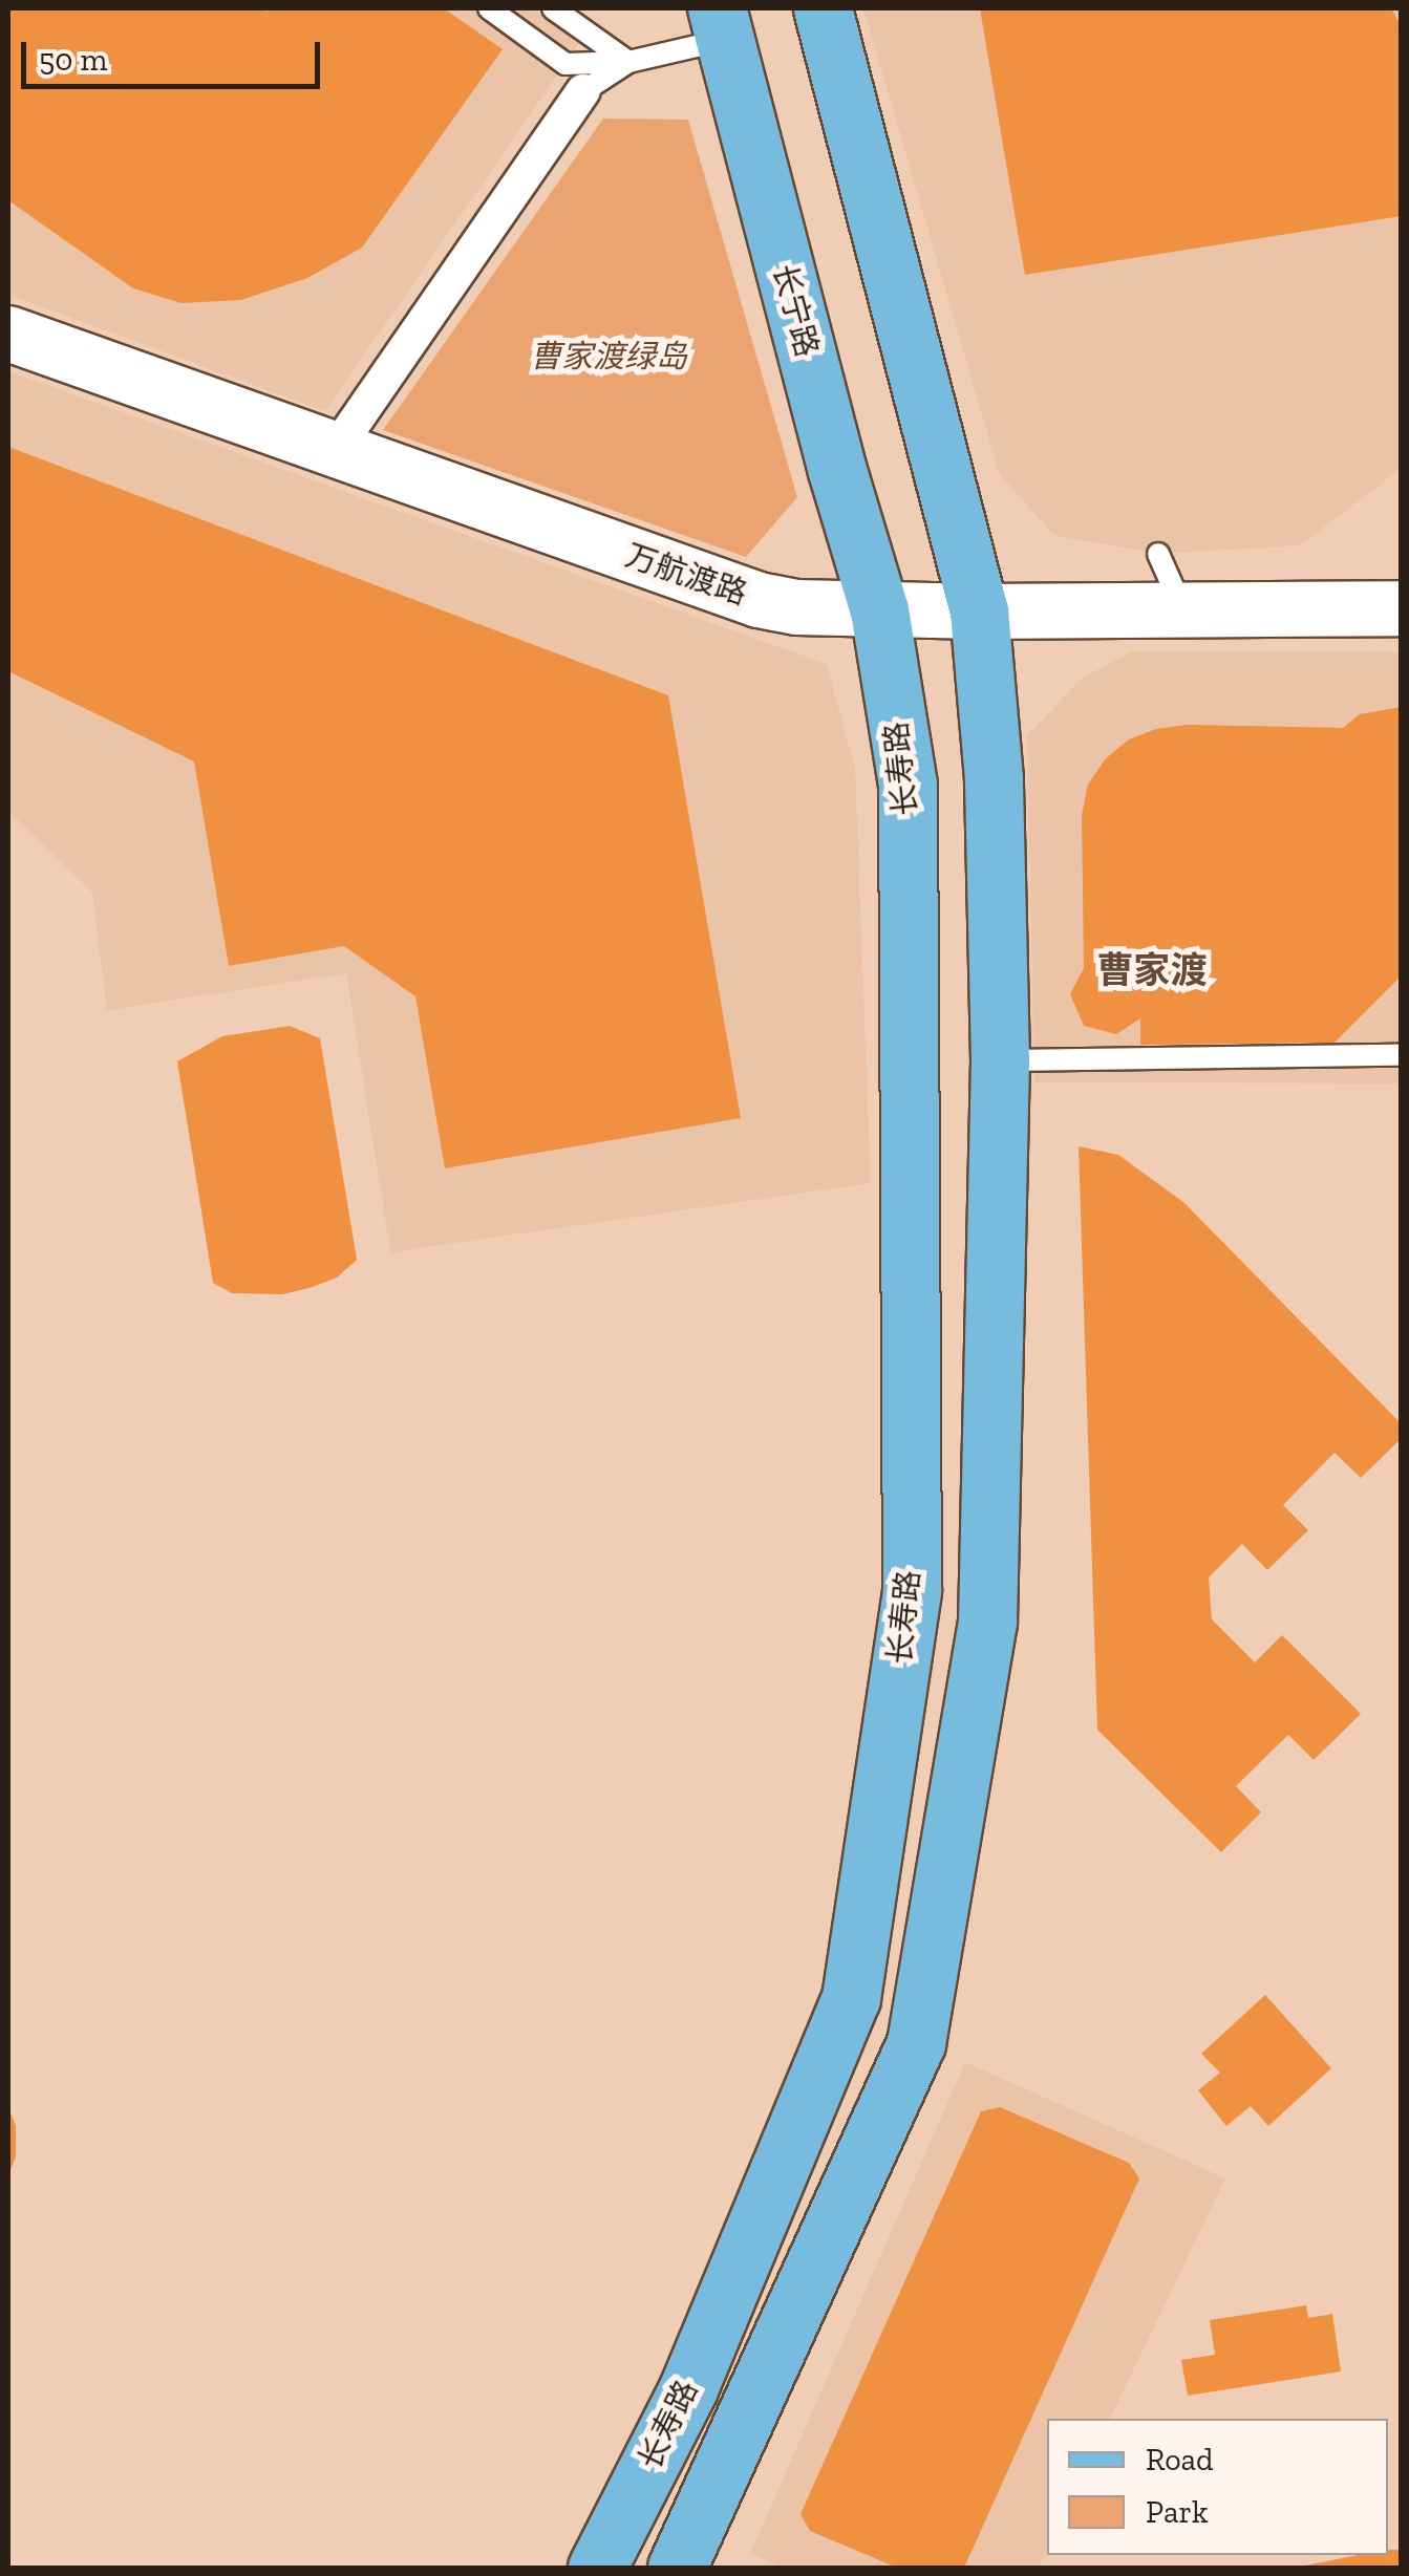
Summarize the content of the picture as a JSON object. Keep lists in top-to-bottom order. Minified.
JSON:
{"streets":{"main road":["长宁路","长寿路"],"street":["万航渡路"]},"crossings":[["长宁路","万航渡路"],["长宁路","长寿路"],["万航渡路","长寿路"]],"districts":["曹家渡"],"parks":["曹家渡绿岛"],"legend":["Road","Park"],"scale_bar":"50 m"}
